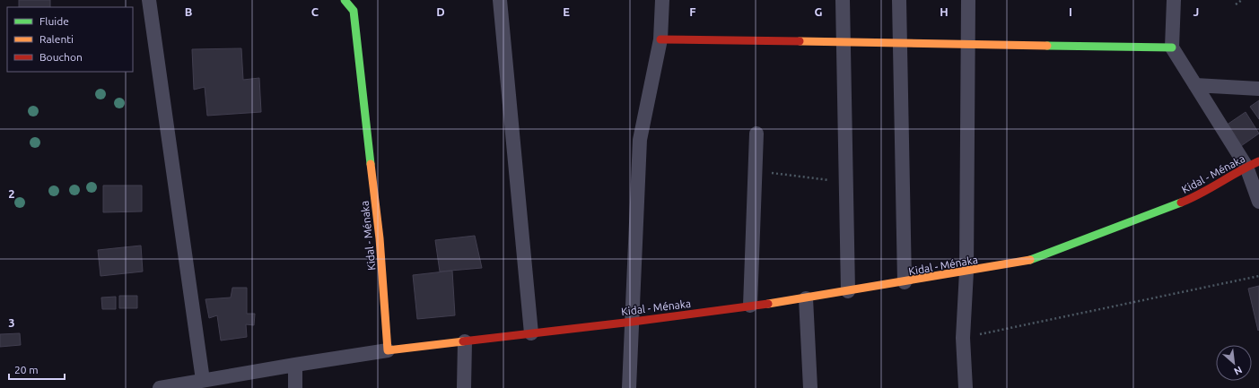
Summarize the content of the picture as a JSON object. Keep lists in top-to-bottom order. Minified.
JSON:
{"streets":{"main road":["Kidal - Ménaka"]},"legend":["Fluide","Ralenti","Bouchon"],"scale_bar":"20 m","north":"bottom right","grid":{"columns":["B","C","D","E","F","G","H","I","J"],"rows":["2","3"]}}
